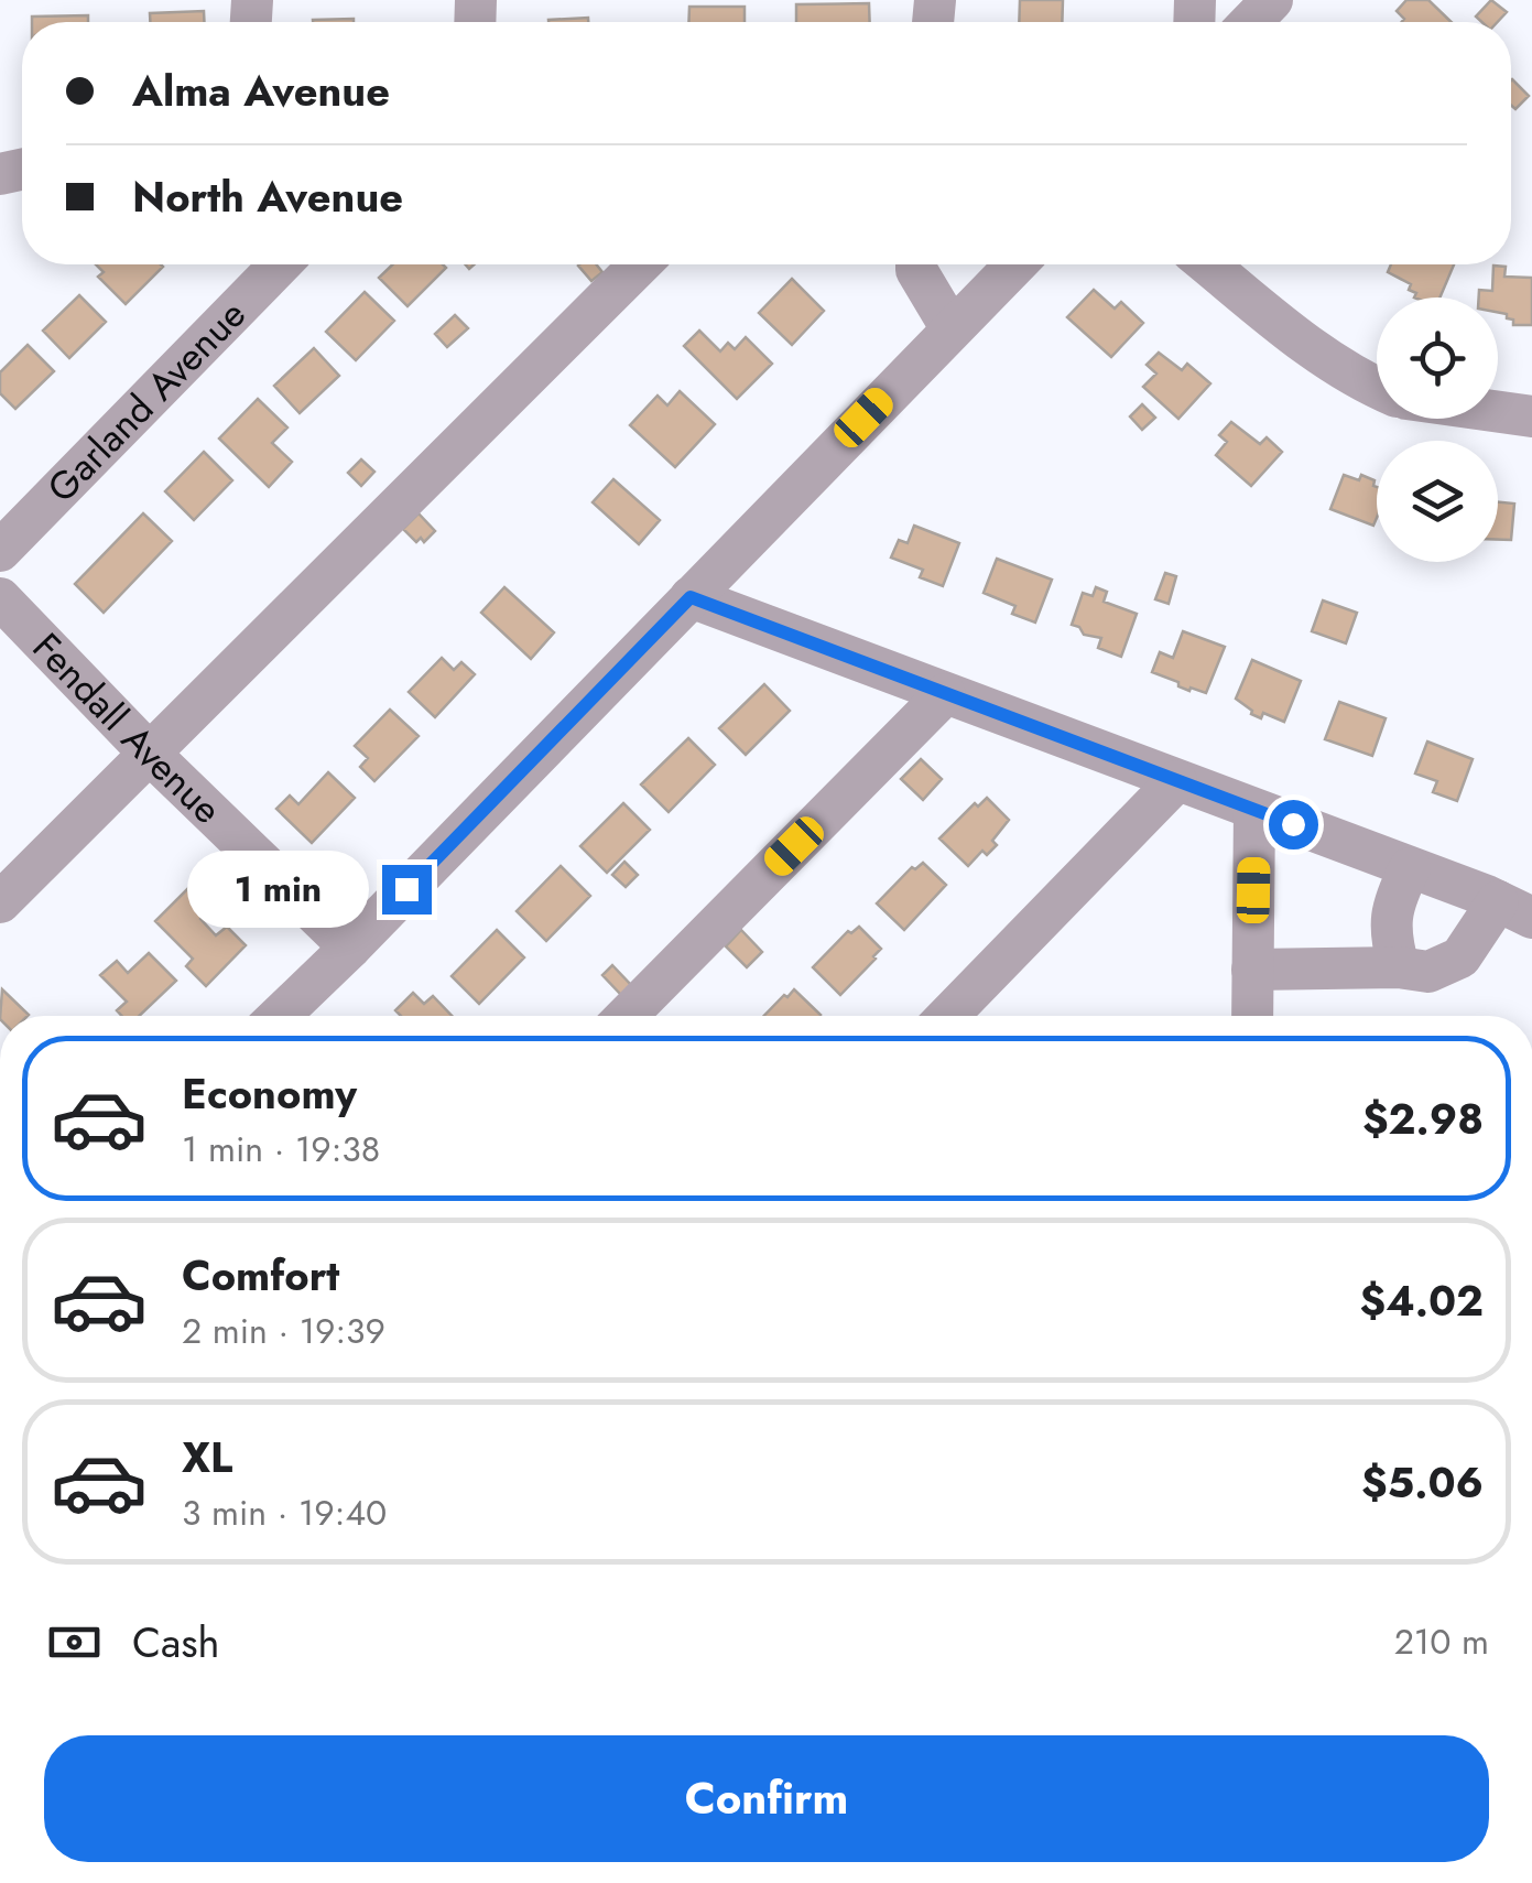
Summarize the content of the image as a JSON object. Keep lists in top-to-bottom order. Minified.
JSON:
{"streets":{"street":["Garland Avenue","Fendall Avenue"]},"page":{"banner":["Alma Avenue","North Avenue"],"bubble":"1 min","list":[{"name":"Economy","note":"1 min · 19:38","value":"$2.98"},{"name":"Comfort","note":"2 min · 19:39","value":"$4.02"},{"name":"XL","note":"3 min · 19:40","value":"$5.06"}],"pay":["Cash","210 m"],"buttons":"Confirm"}}
